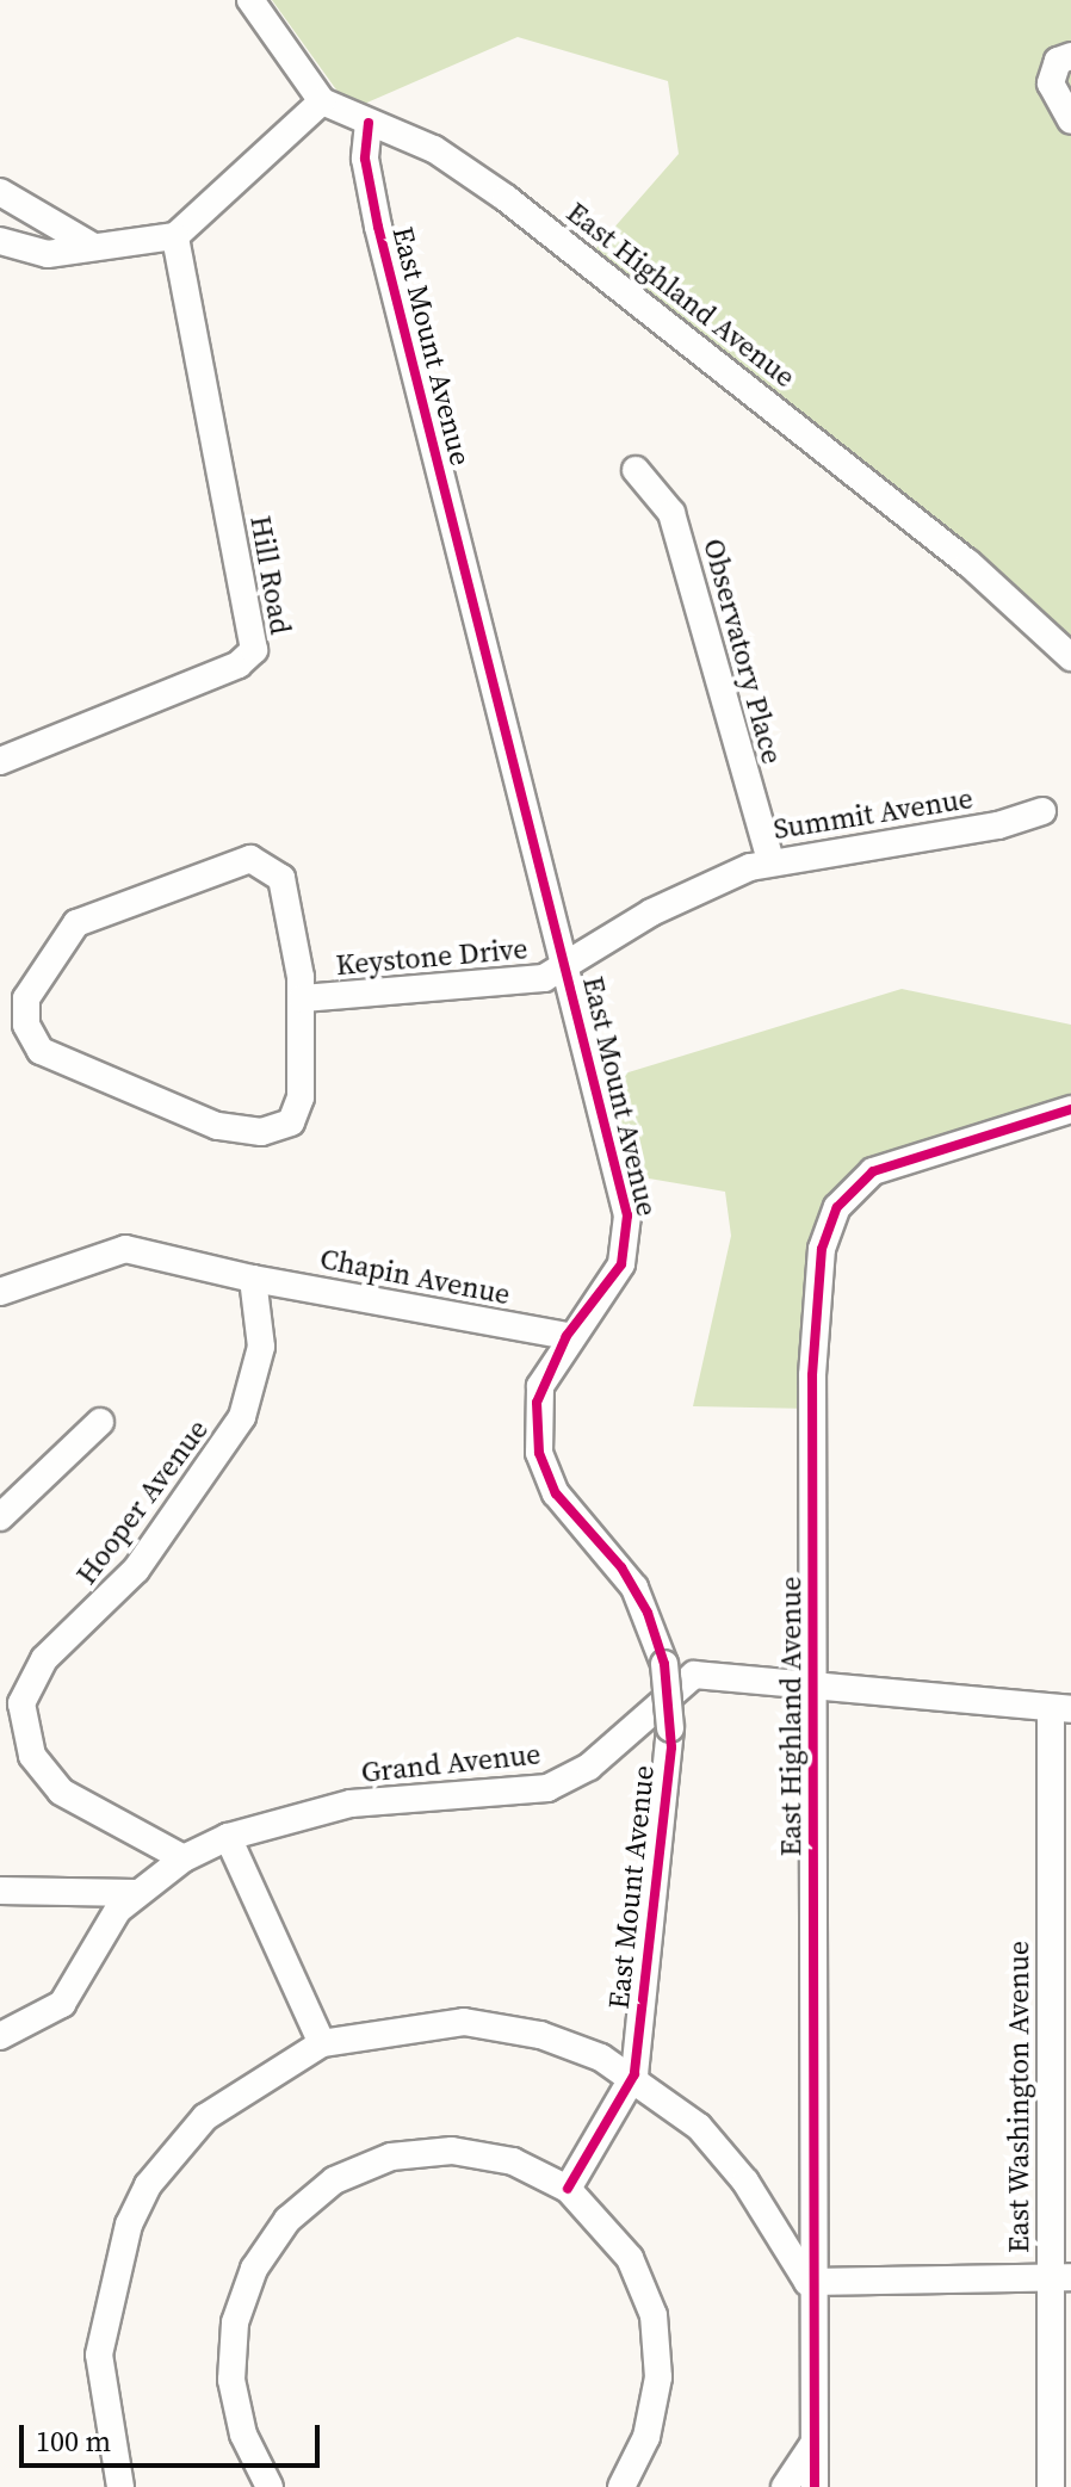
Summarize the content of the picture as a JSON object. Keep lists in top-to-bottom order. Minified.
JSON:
{"streets":{"street":["East Highland Avenue","East Mount Avenue","Hill Road","Observatory Place","Summit Avenue","Keystone Drive","Chapin Avenue","Hooper Avenue","Grand Avenue","East Washington Avenue"]},"crossings":[["East Highland Avenue","East Mount Avenue"],["East Highland Avenue","Grand Avenue"],["East Mount Avenue","Summit Avenue"],["East Mount Avenue","Keystone Drive"],["East Mount Avenue","Chapin Avenue"],["Observatory Place","Summit Avenue"],["Summit Avenue","Keystone Drive"],["Chapin Avenue","Hooper Avenue"],["Hooper Avenue","Grand Avenue"],["Grand Avenue","East Washington Avenue"]],"scale_bar":"100 m"}
